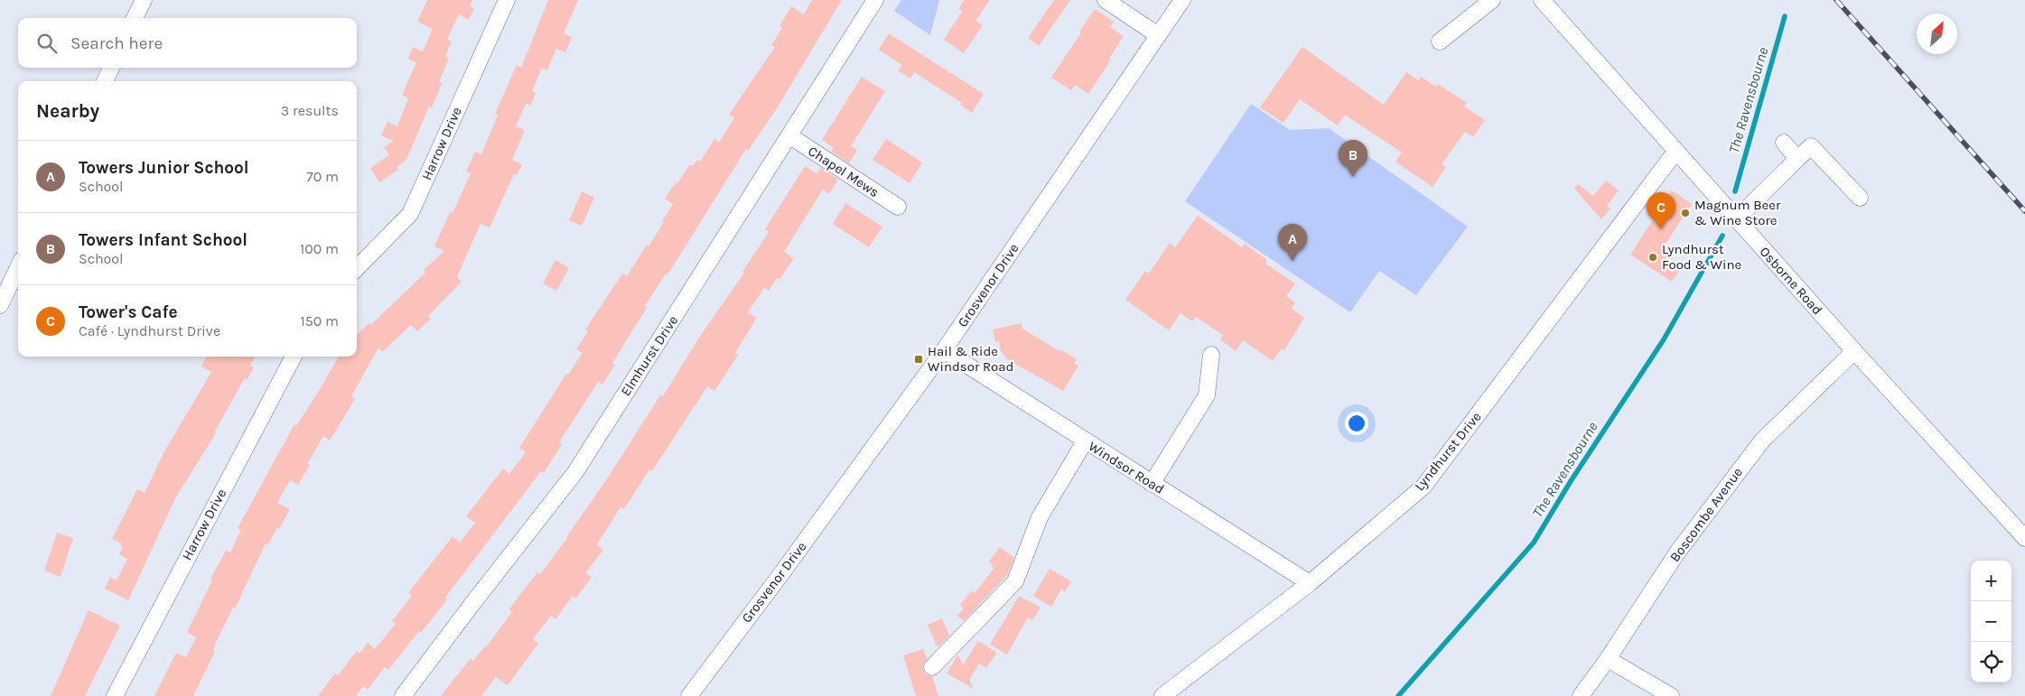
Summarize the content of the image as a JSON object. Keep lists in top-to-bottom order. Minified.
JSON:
{"streets":{"street":["Harrow Drive","Chapel Mews","Osborne Road","Grosvenor Drive","Elmhurst Drive","Lyndhurst Drive","Windsor Road","Boscombe Avenue"]},"crossings":[["Chapel Mews","Elmhurst Drive"],["Osborne Road","Lyndhurst Drive"],["Osborne Road","Boscombe Avenue"],["Grosvenor Drive","Windsor Road"],["Lyndhurst Drive","Windsor Road"]],"water":["The Ravensbourne"],"places":{"other":["Magnum Beer & Wine Store","Lyndhurst Food & Wine"],"transit":["Hail & Ride Windsor Road"]},"north":"top right","page":{"search":"Search here","heading":["Nearby","3 results"],"pins":["B","C","A"],"list":[{"mark":"A","name":"Towers Junior School","note":"School","value":"70 m"},{"mark":"B","name":"Towers Infant School","note":"School","value":"100 m"},{"mark":"C","name":"Tower's Cafe","note":"Café · Lyndhurst Drive","value":"150 m"}],"map_buttons":["+","−"]}}
